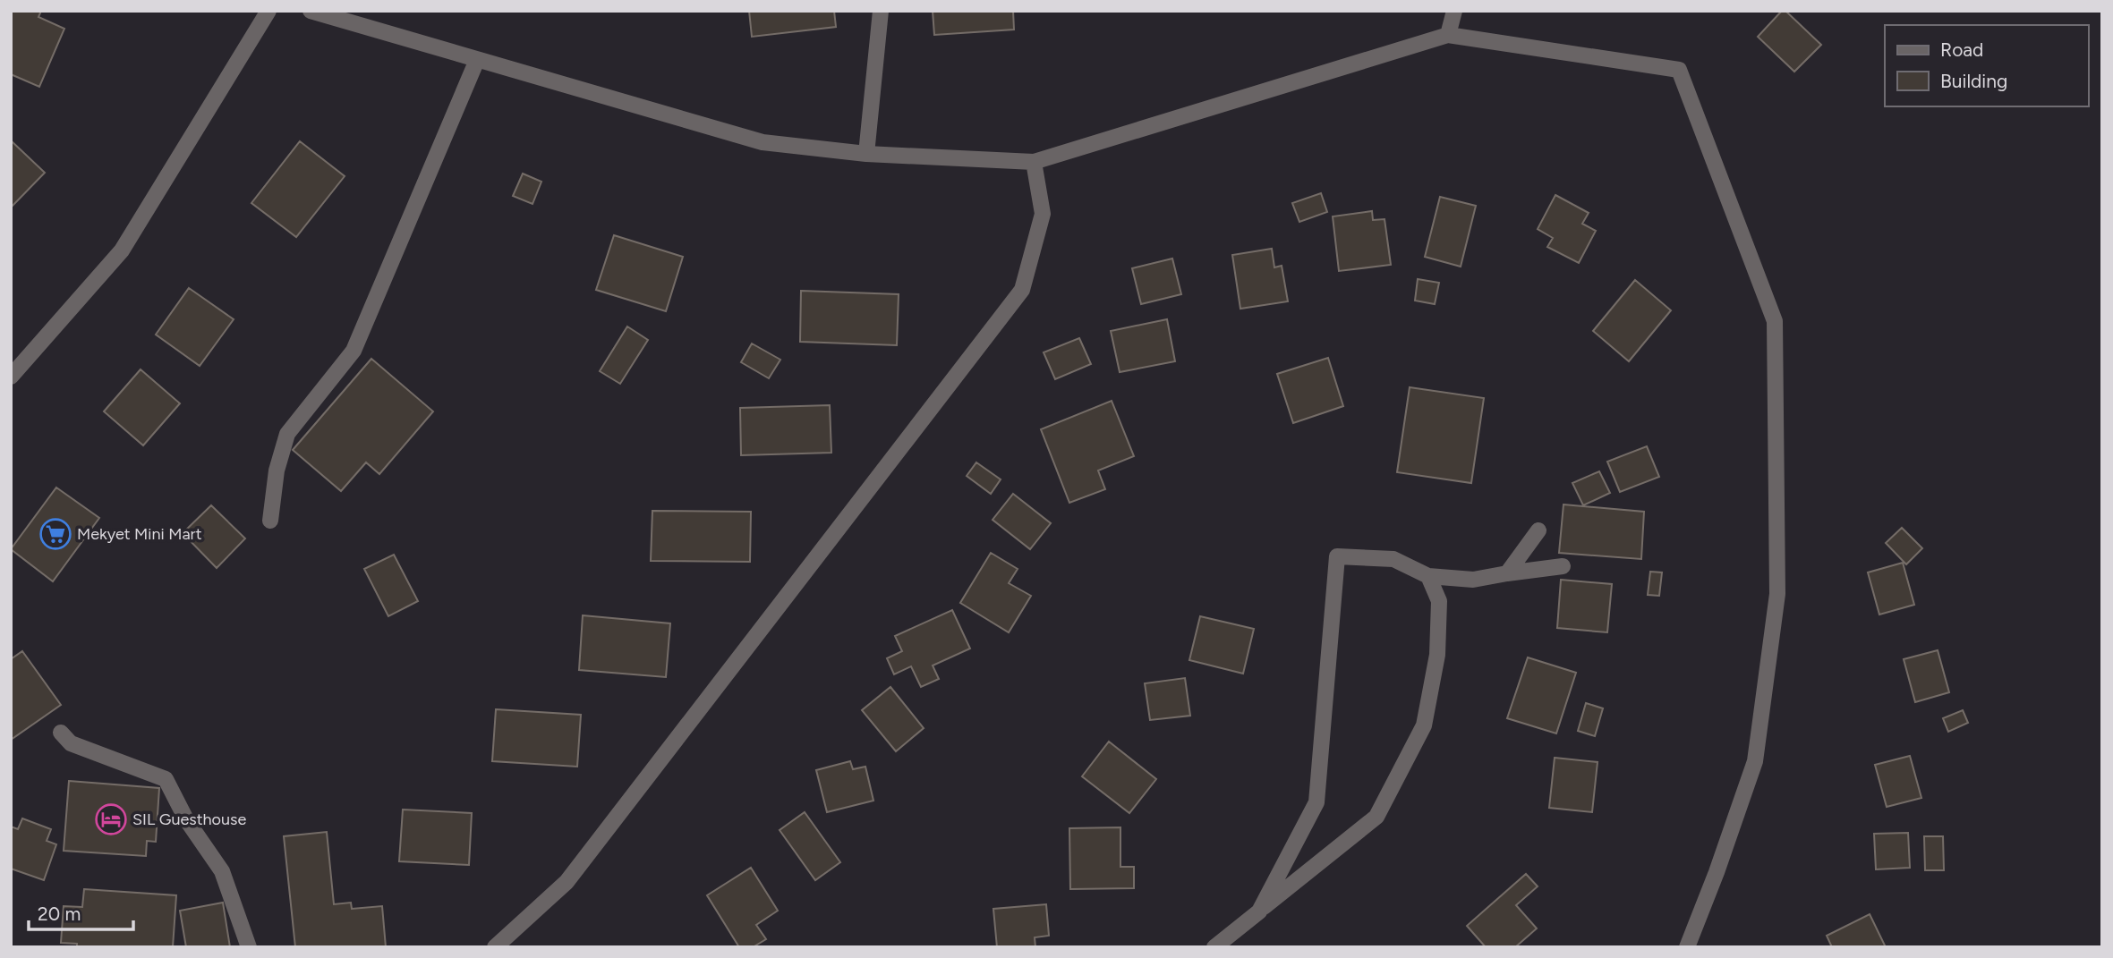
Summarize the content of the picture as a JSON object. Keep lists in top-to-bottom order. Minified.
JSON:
{"places":{"supermarket":["Mekyet Mini Mart"],"hotel":["SIL Guesthouse"]},"legend":["Road","Building"],"scale_bar":"20 m"}
